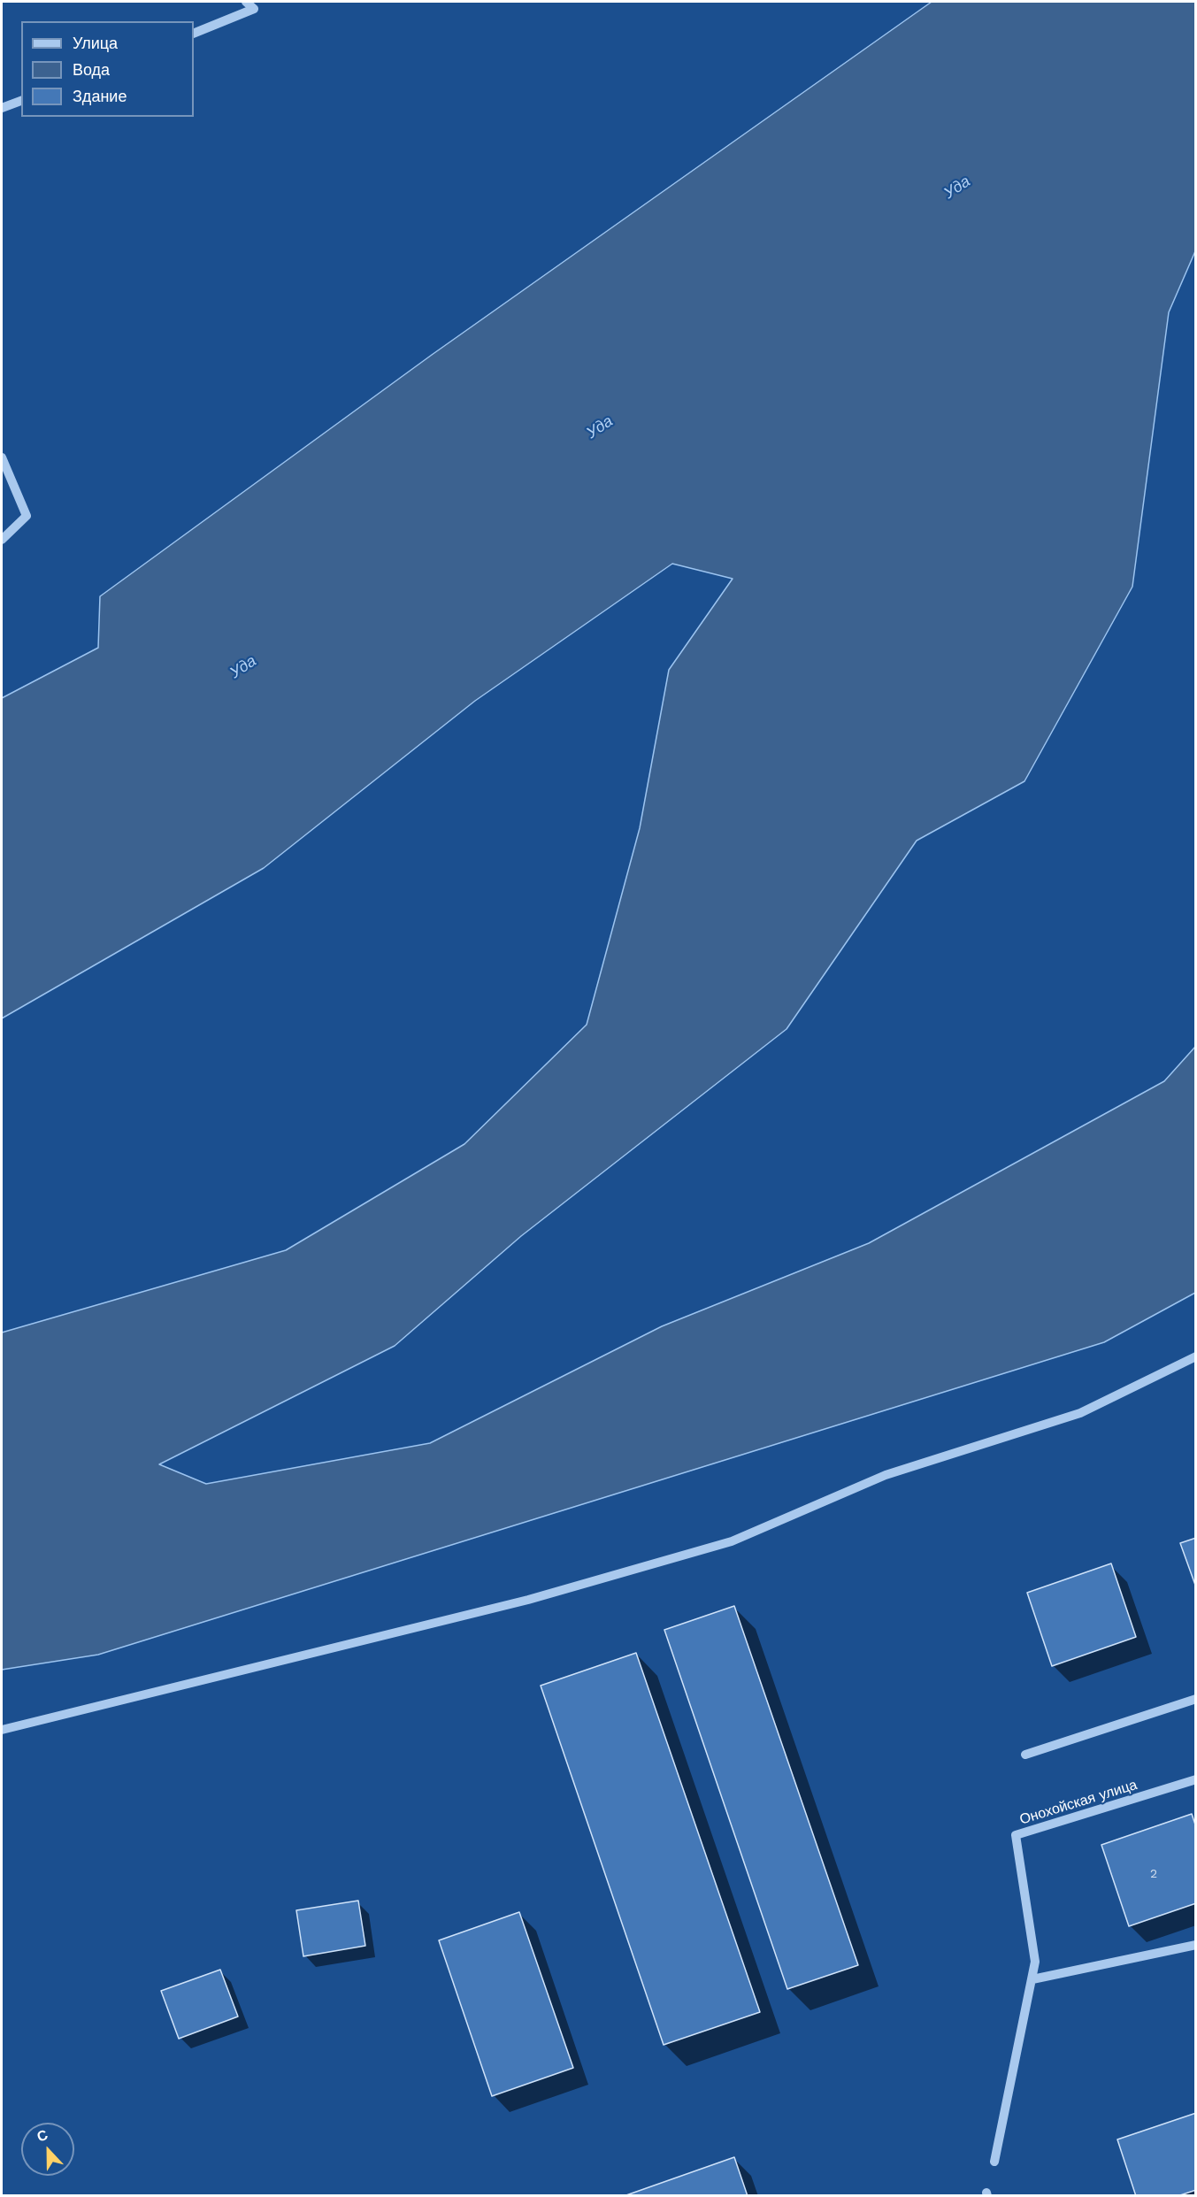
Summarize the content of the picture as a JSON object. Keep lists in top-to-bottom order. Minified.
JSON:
{"streets":{"street":["Онохойская улица"]},"water":["Уда"],"house_numbers":["2"],"legend":["Улица","Вода","Здание"],"north":"top"}
